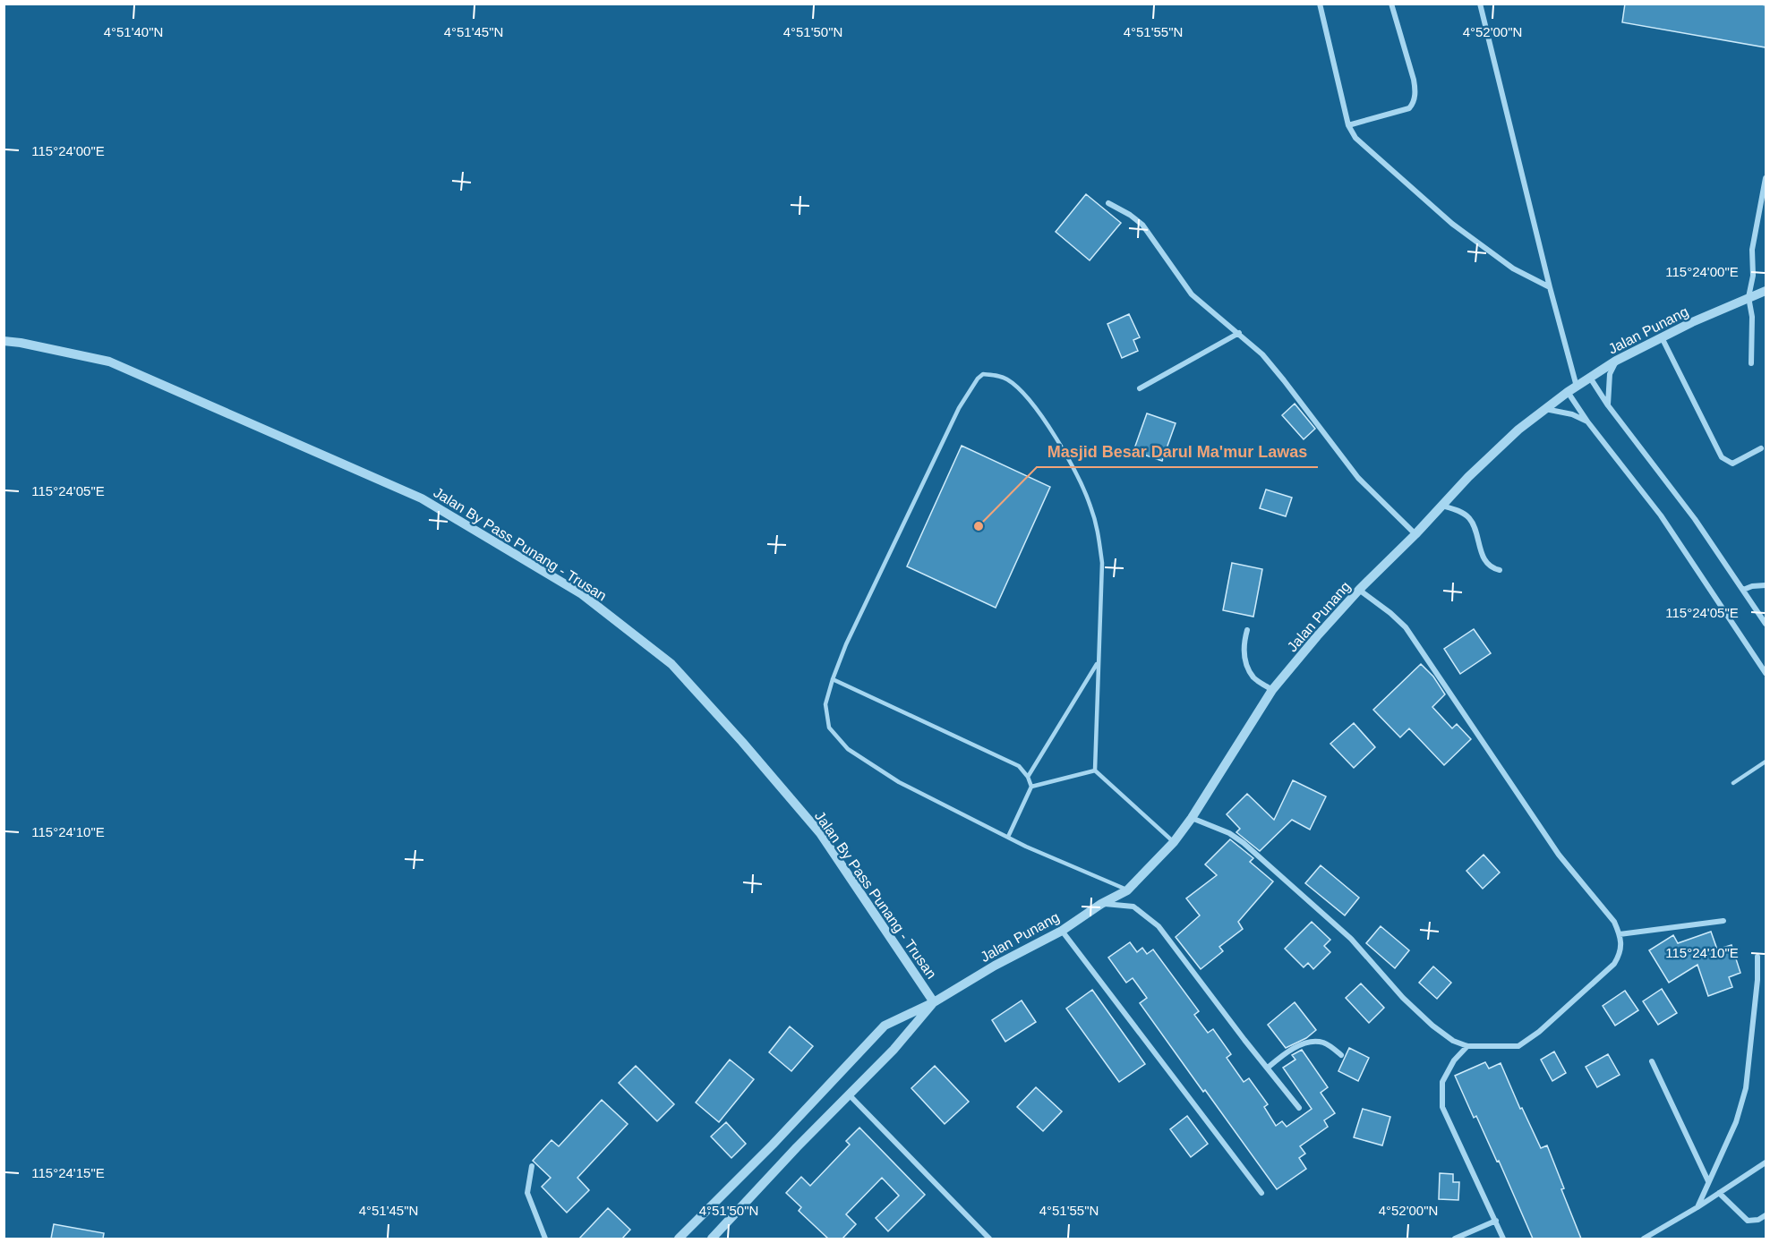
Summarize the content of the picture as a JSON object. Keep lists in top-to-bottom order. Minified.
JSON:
{"streets":{"street":["Jalan Punang","Jalan By Pass Punang - Trusan"]},"crossings":[["Jalan Punang","Jalan By Pass Punang - Trusan"]],"places":["Masjid Besar Darul Ma'mur Lawas"],"coordinates":["4°51'40\"N","4°51'45\"N","4°51'50\"N","4°51'55\"N","4°52'00\"N","115°24'00\"E","115°24'05\"E","115°24'10\"E","115°24'15\"E"]}
